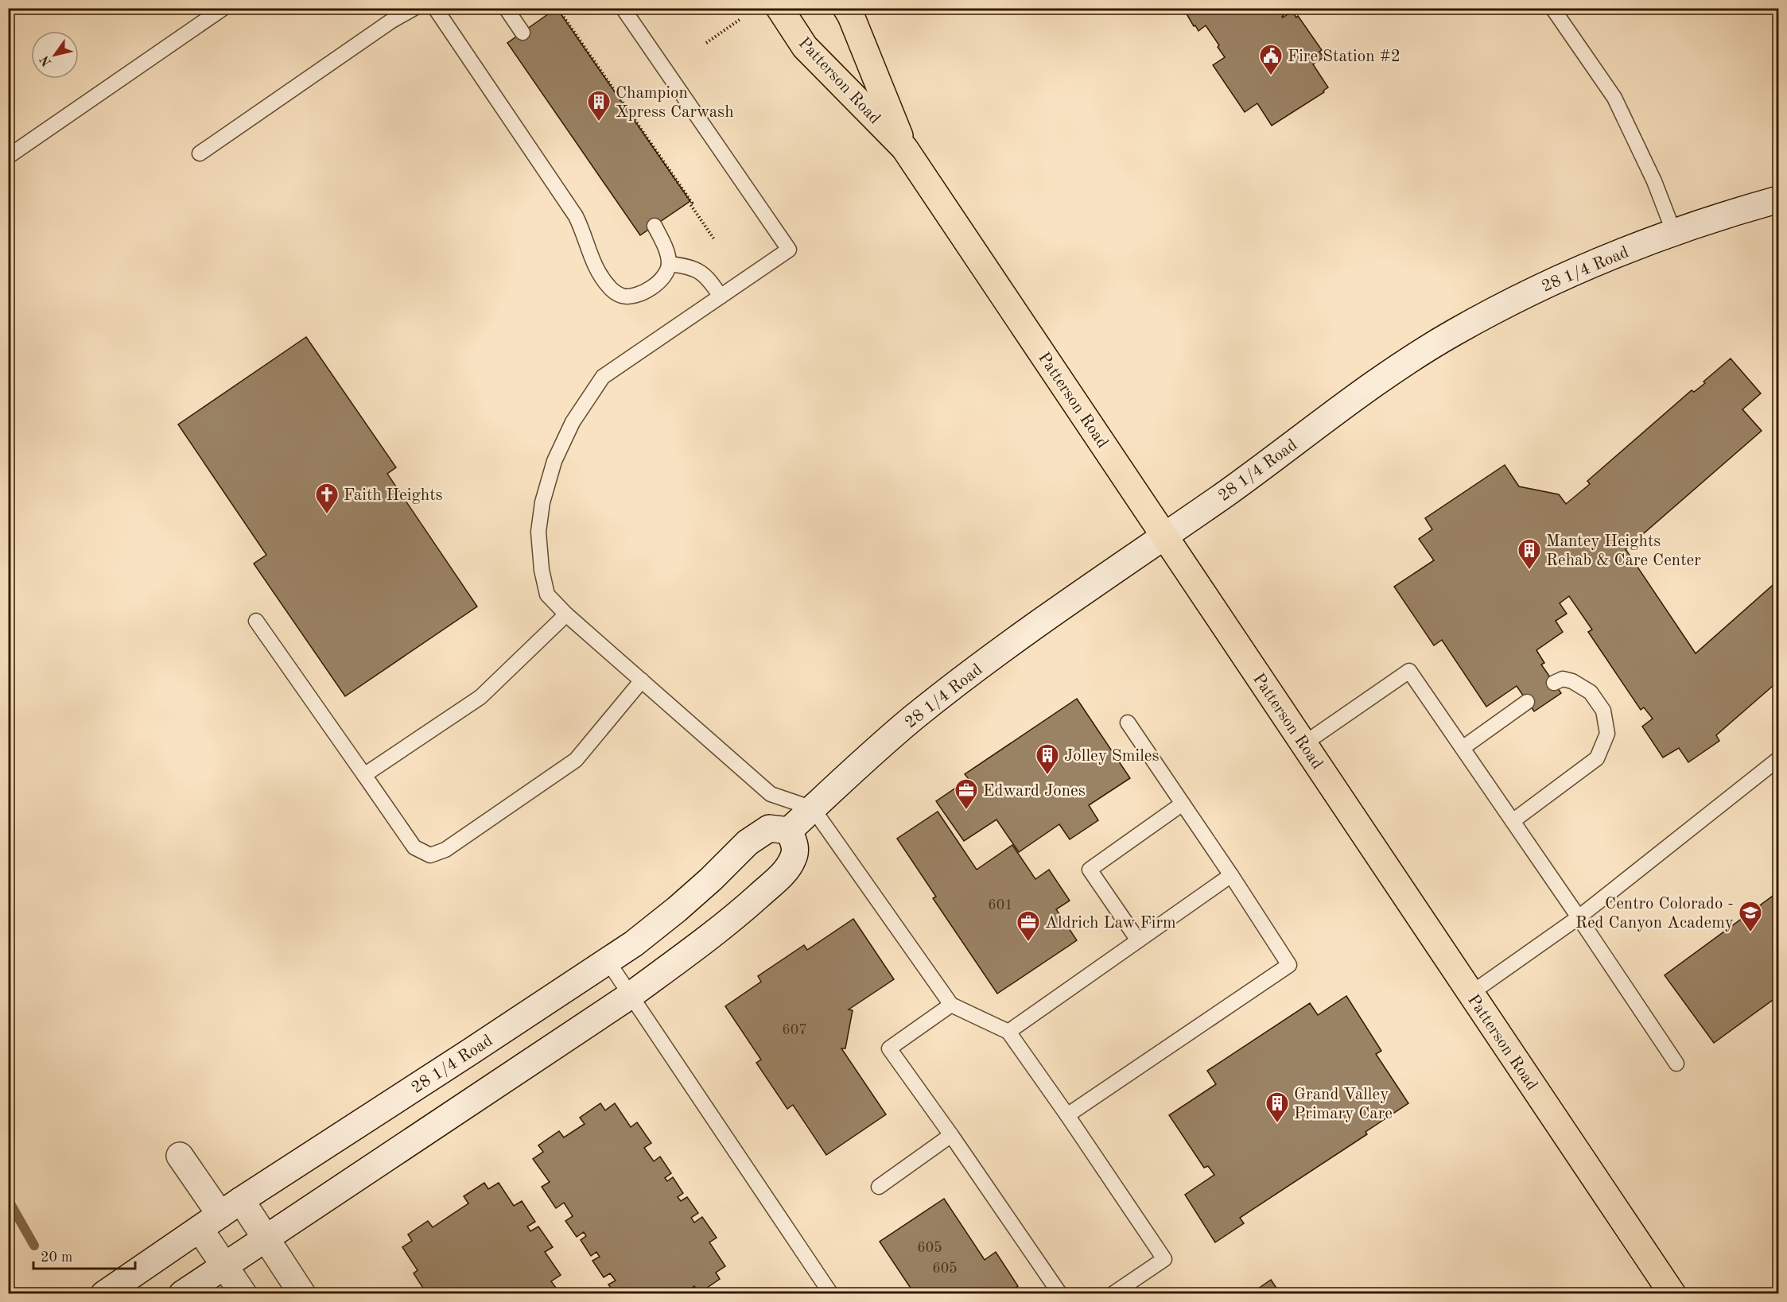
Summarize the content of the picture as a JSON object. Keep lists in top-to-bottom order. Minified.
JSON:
{"streets":{"main road":["Patterson Road"],"street":["28 1/4 Road"]},"crossings":[["Patterson Road","28 1/4 Road"]],"places":{"public building":["Fire Station #2"],"building":["Champion Xpress Carwash","Mantey Heights Rehab & Care Center","Jolley Smiles","Grand Valley Primary Care"],"church":["Faith Heights"],"office":["Edward Jones","Aldrich Law Firm"],"school or university":["Centro Colorado - Red Canyon Academy"]},"house_numbers":["601","607","605","605"],"scale_bar":"20 m","north":"bottom left"}
